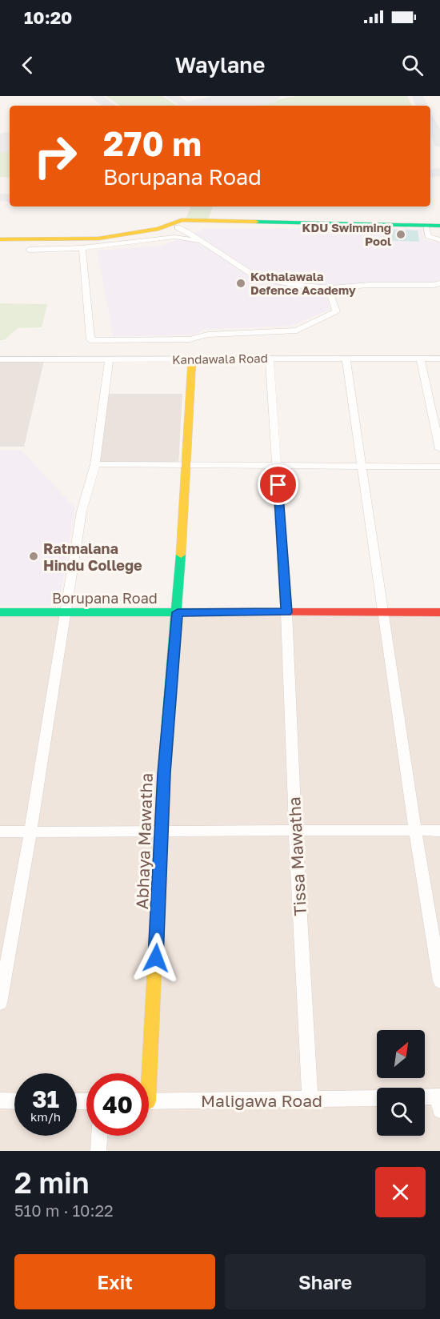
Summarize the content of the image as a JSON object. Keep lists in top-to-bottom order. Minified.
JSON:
{"streets":{"main road":["Borupana Road","Abhaya Mawatha"],"street":["Kandawala Road","Tissa Mawatha","Maligawa Road"]},"crossings":[["Kandawala Road","Abhaya Mawatha"],["Kandawala Road","Tissa Mawatha"],["Borupana Road","Abhaya Mawatha"],["Borupana Road","Tissa Mawatha"],["Tissa Mawatha","Maligawa Road"]],"places":["KDU Swimming Pool","Kothalawala Defence Academy","Ratmalana Hindu College"],"north":"top right","page":{"status":"10:20","header":"Waylane","turn":["270 m","Borupana Road"],"speed":"31 km/h","limit":"40","heading":["2 min","510 m · 10:22"],"buttons":["Exit","Share"]}}
